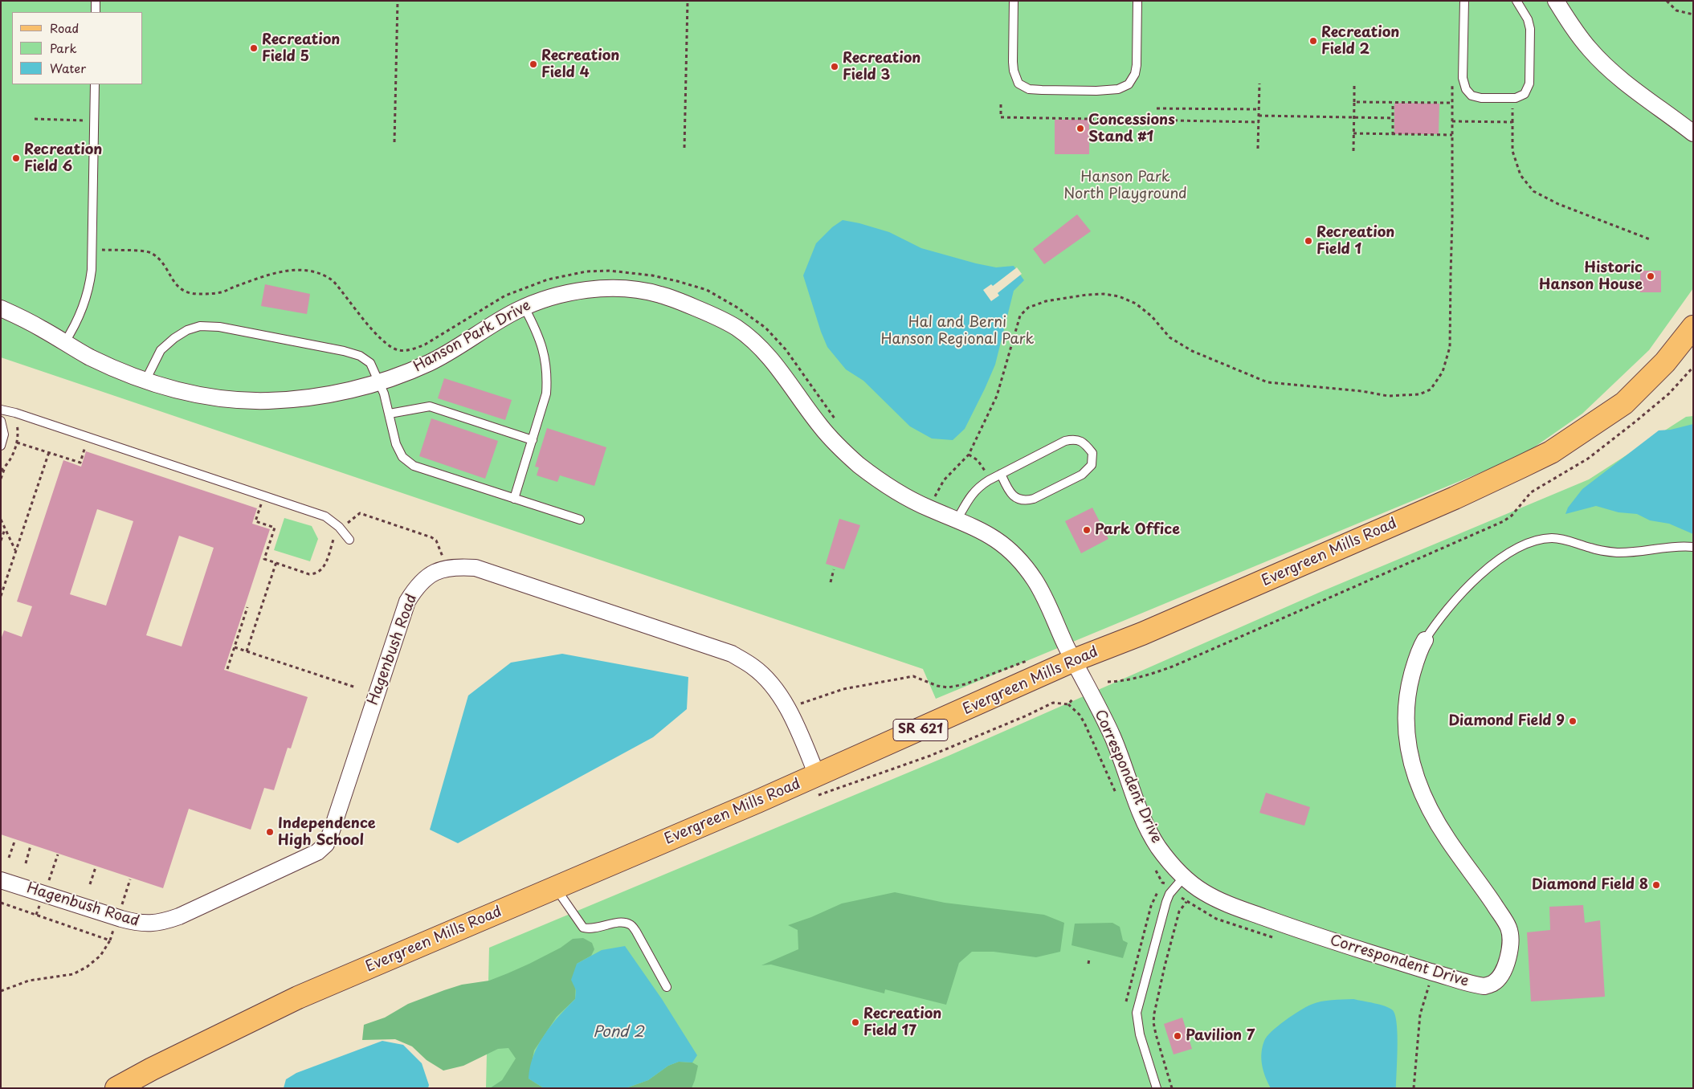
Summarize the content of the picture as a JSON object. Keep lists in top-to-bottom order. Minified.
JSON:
{"streets":{"main road":["Evergreen Mills Road","SR 621"],"street":["Hanson Park Drive","Hagenbush Road","Correspondent Drive"]},"crossings":[["Hanson Park Drive","Evergreen Mills Road"],["Hanson Park Drive","Correspondent Drive"],["Evergreen Mills Road","Hagenbush Road"],["Evergreen Mills Road","Correspondent Drive"]],"water":["Pond 2"],"parks":["Hanson Park North Playground","Hal and Berni Hanson Regional Park"],"places":["Recreation Field 2","Recreation Field 5","Recreation Field 4","Recreation Field 3","Concessions Stand #1","Recreation Field 6","Recreation Field 1","Historic Hanson House","Park Office","Diamond Field 9","Independence High School","Diamond Field 8","Recreation Field 17","Pavilion 7"],"legend":["Road","Park","Water"]}
